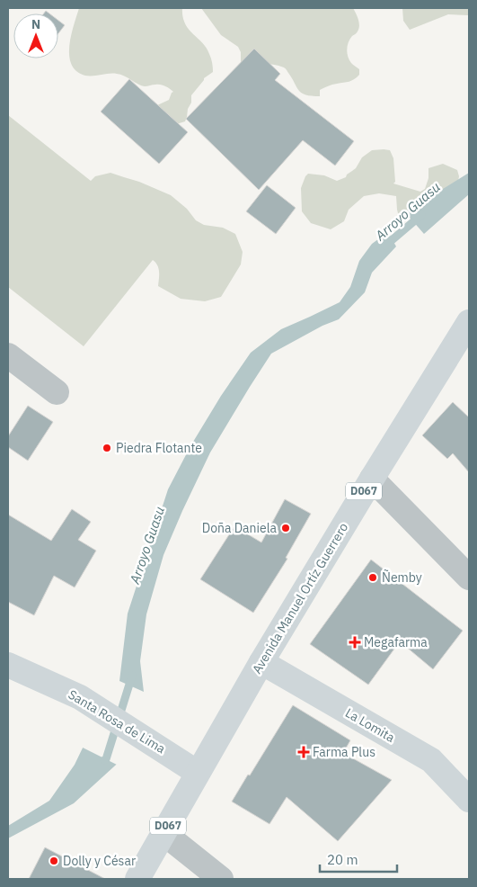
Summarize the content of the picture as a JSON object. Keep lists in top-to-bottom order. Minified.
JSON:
{"streets":{"main road":["D067","Avenida Manuel Ortíz Guerrero","Santa Rosa de Lima","La Lomita"]},"crossings":[["Avenida Manuel Ortíz Guerrero","Santa Rosa de Lima"],["Avenida Manuel Ortíz Guerrero","La Lomita"]],"water":["Arroyo Guasu"],"places":{"other":["Piedra Flotante","Doña Daniela","Ñemby","Dolly y César"],"health":["Megafarma","Farma Plus"]},"scale_bar":"20 m","north":"top"}
